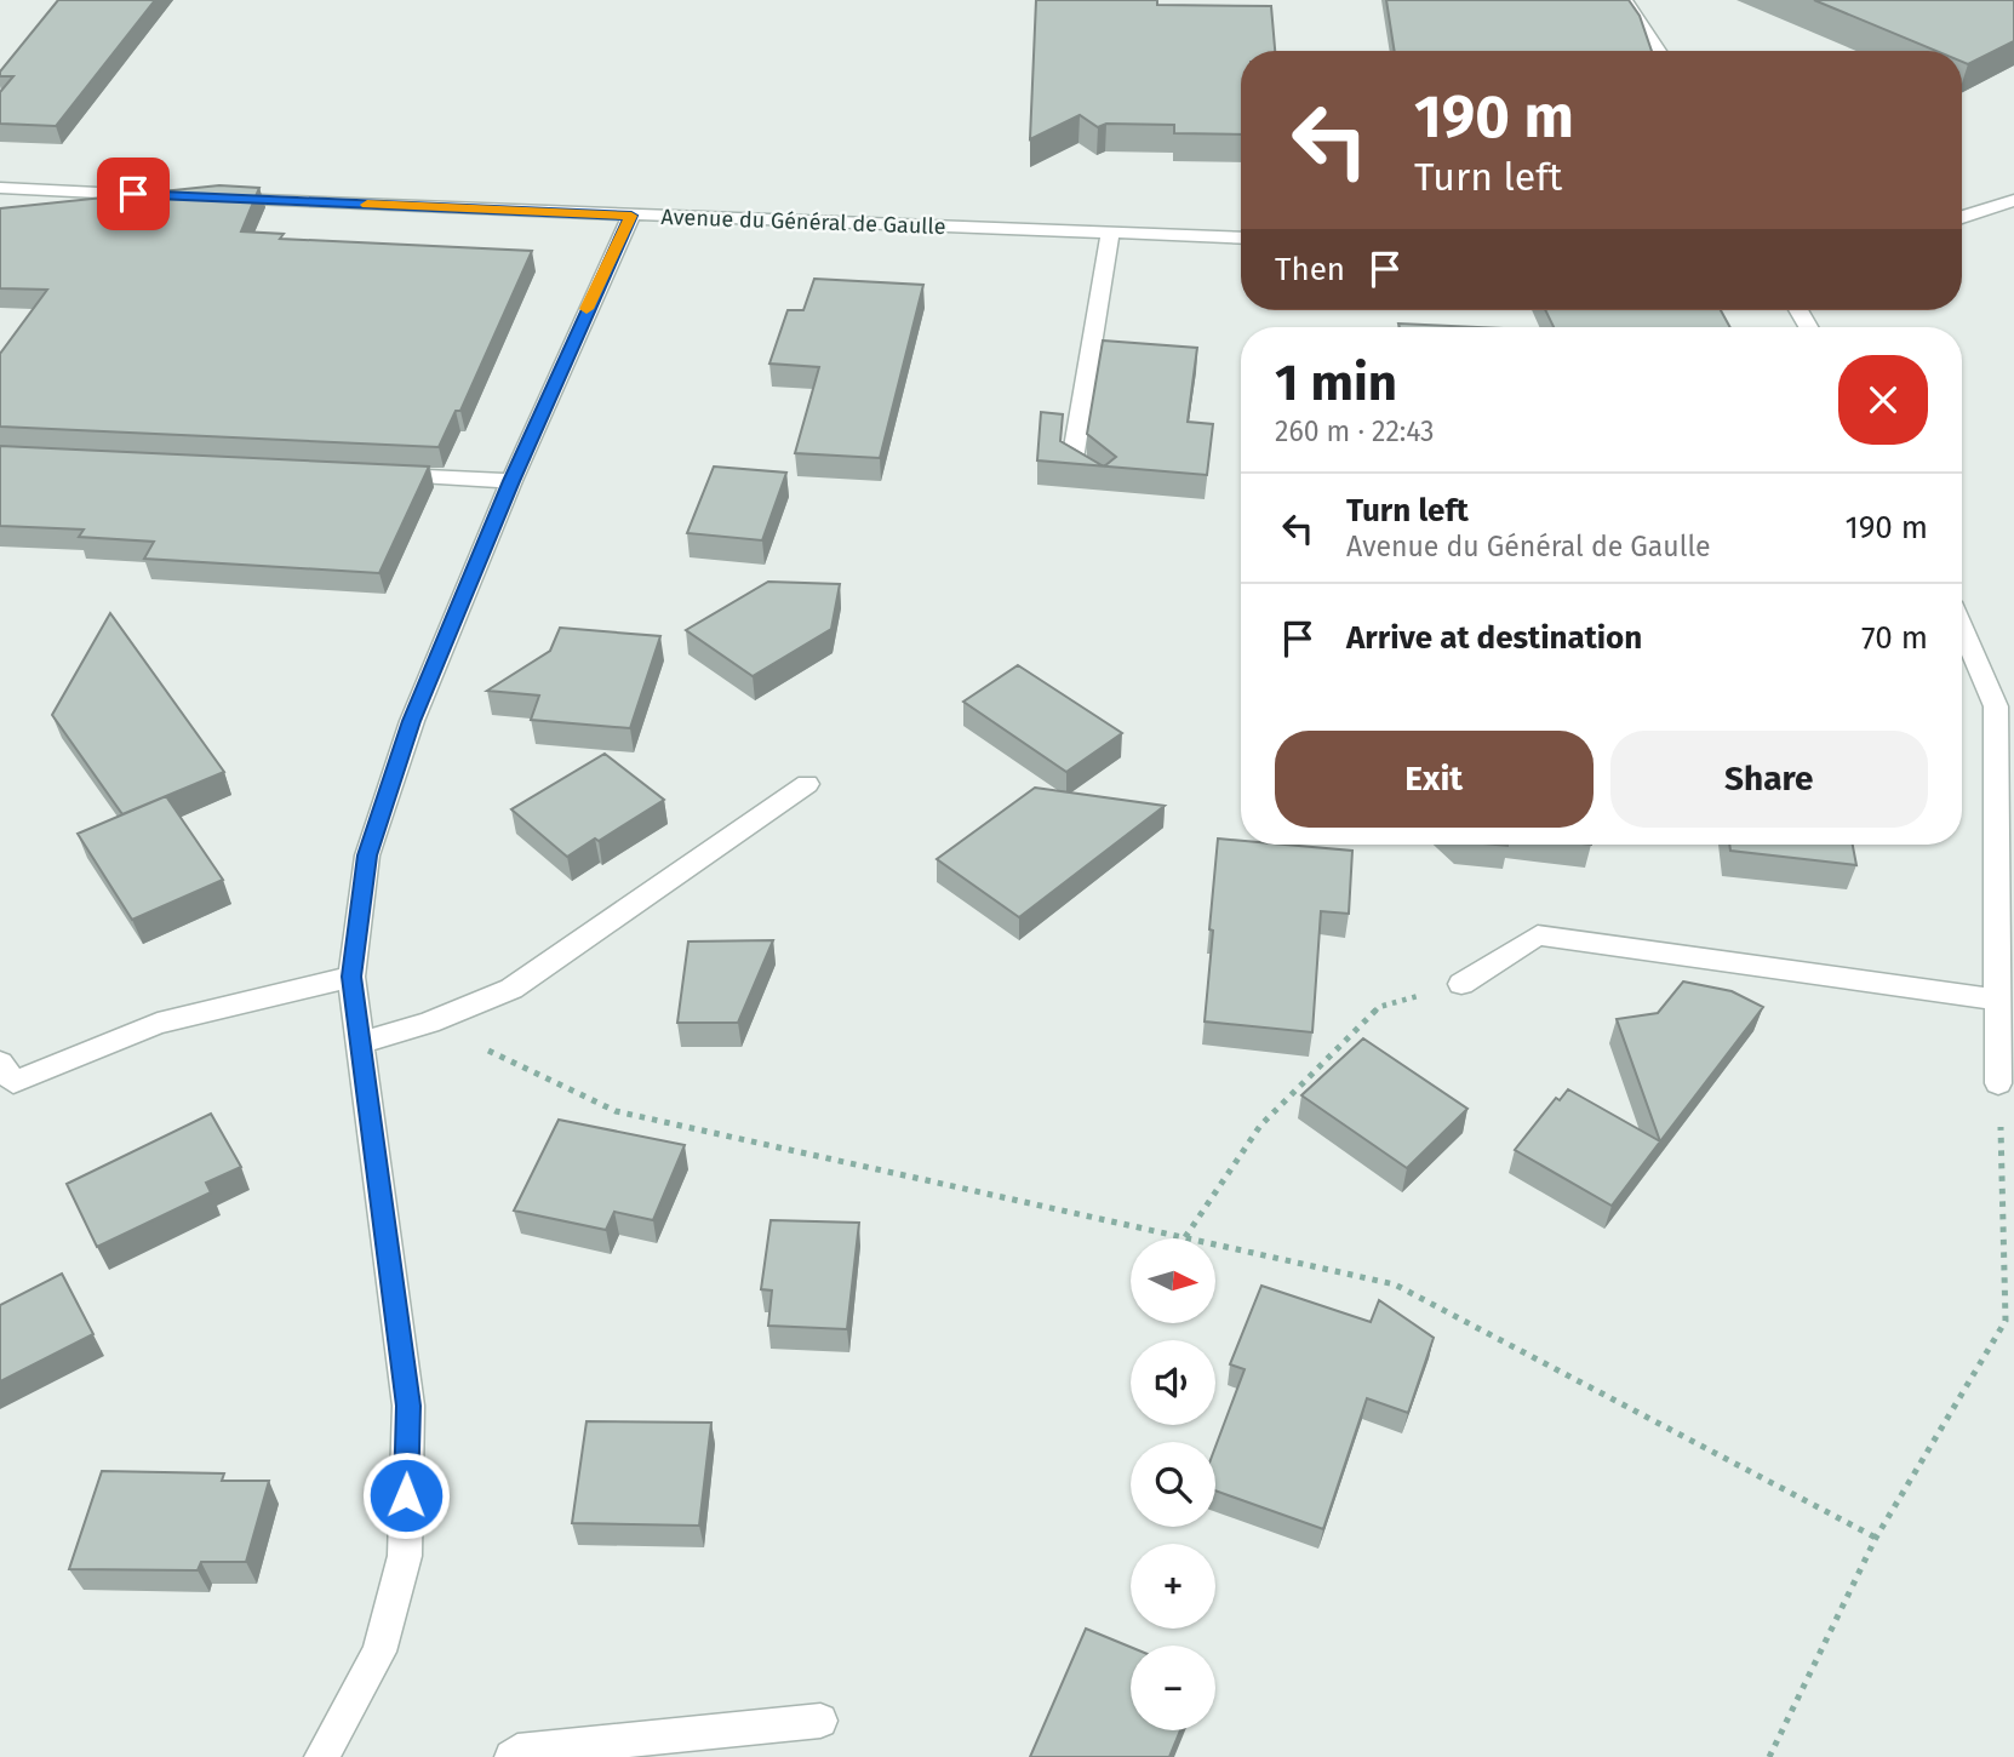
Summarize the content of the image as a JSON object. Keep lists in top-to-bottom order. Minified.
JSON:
{"streets":{"street":["Avenue du Général de Gaulle"]},"north":"right","page":{"turn":["190 m","Turn left"],"then":"Then","heading":["1 min","260 m · 22:43"],"list":[{"name":"Turn left","note":"Avenue du Général de Gaulle","value":"190 m"},{"name":"Arrive at destination","value":"70 m"}],"buttons":["Exit","Share"],"map_buttons":["+","−"]}}
